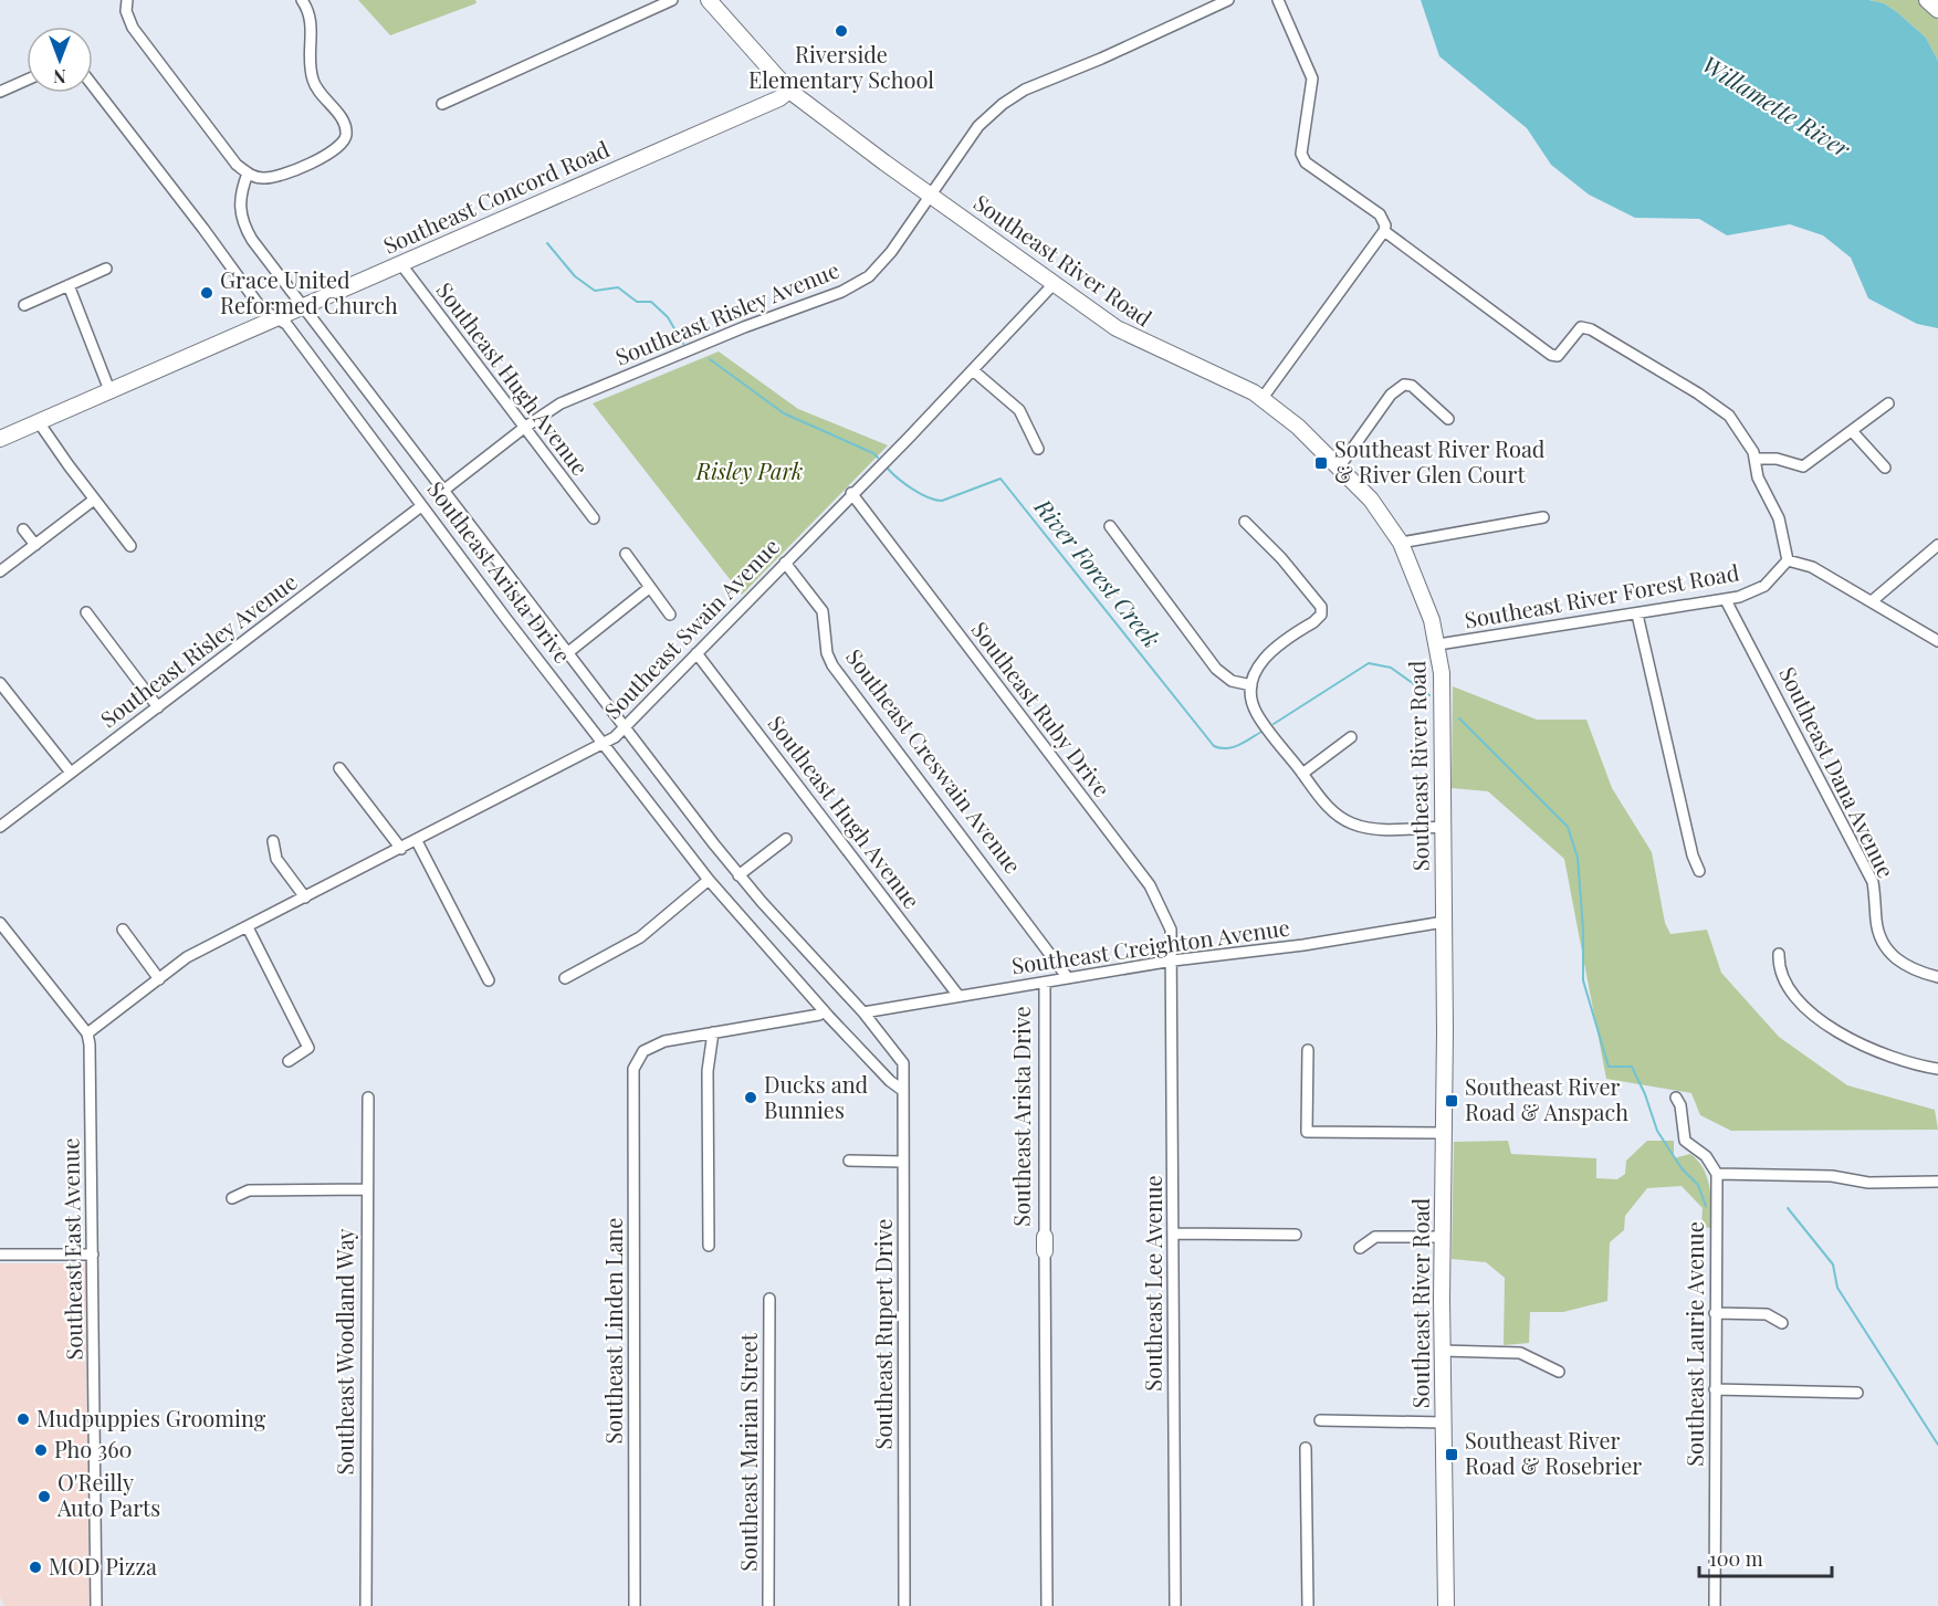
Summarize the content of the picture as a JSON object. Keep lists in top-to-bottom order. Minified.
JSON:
{"streets":{"street":["Southeast Concord Road","Southeast River Road","Southeast Risley Avenue","Southeast Hugh Avenue","Southeast Arista Drive","Southeast River Forest Road","Southeast Swain Avenue","Southeast Ruby Drive","Southeast Creswain Avenue","Southeast Dana Avenue","Southeast Creighton Avenue","Southeast East Avenue","Southeast Lee Avenue","Southeast Linden Lane","Southeast Rupert Drive","Southeast Laurie Avenue","Southeast Woodland Way","Southeast Marian Street"]},"crossings":[["Southeast Concord Road","Southeast River Road"],["Southeast Concord Road","Southeast Hugh Avenue"],["Southeast Concord Road","Southeast Arista Drive"],["Southeast River Road","Southeast Risley Avenue"],["Southeast River Road","Southeast River Forest Road"],["Southeast River Road","Southeast Swain Avenue"],["Southeast River Road","Southeast Creighton Avenue"],["Southeast Risley Avenue","Southeast Hugh Avenue"],["Southeast Risley Avenue","Southeast Arista Drive"],["Southeast Hugh Avenue","Southeast Swain Avenue"],["Southeast Hugh Avenue","Southeast Creighton Avenue"],["Southeast Arista Drive","Southeast Swain Avenue"],["Southeast Arista Drive","Southeast Creighton Avenue"],["Southeast Arista Drive","Southeast Rupert Drive"],["Southeast River Forest Road","Southeast Dana Avenue"],["Southeast Swain Avenue","Southeast Ruby Drive"],["Southeast Swain Avenue","Southeast Creswain Avenue"],["Southeast Swain Avenue","Southeast East Avenue"],["Southeast Ruby Drive","Southeast Creighton Avenue"],["Southeast Ruby Drive","Southeast Lee Avenue"],["Southeast Creswain Avenue","Southeast Creighton Avenue"],["Southeast Creighton Avenue","Southeast Lee Avenue"]],"water":["Willamette River","River Forest Creek"],"parks":["Risley Park"],"places":{"other":["Riverside Elementary School","Grace United Reformed Church","Ducks and Bunnies","Mudpuppies Grooming","Pho 360","O'Reilly Auto Parts","MOD Pizza"],"transit":["Southeast River Road & River Glen Court","Southeast River Road & Anspach","Southeast River Road & Rosebrier"]},"scale_bar":"100 m","north":"bottom"}
